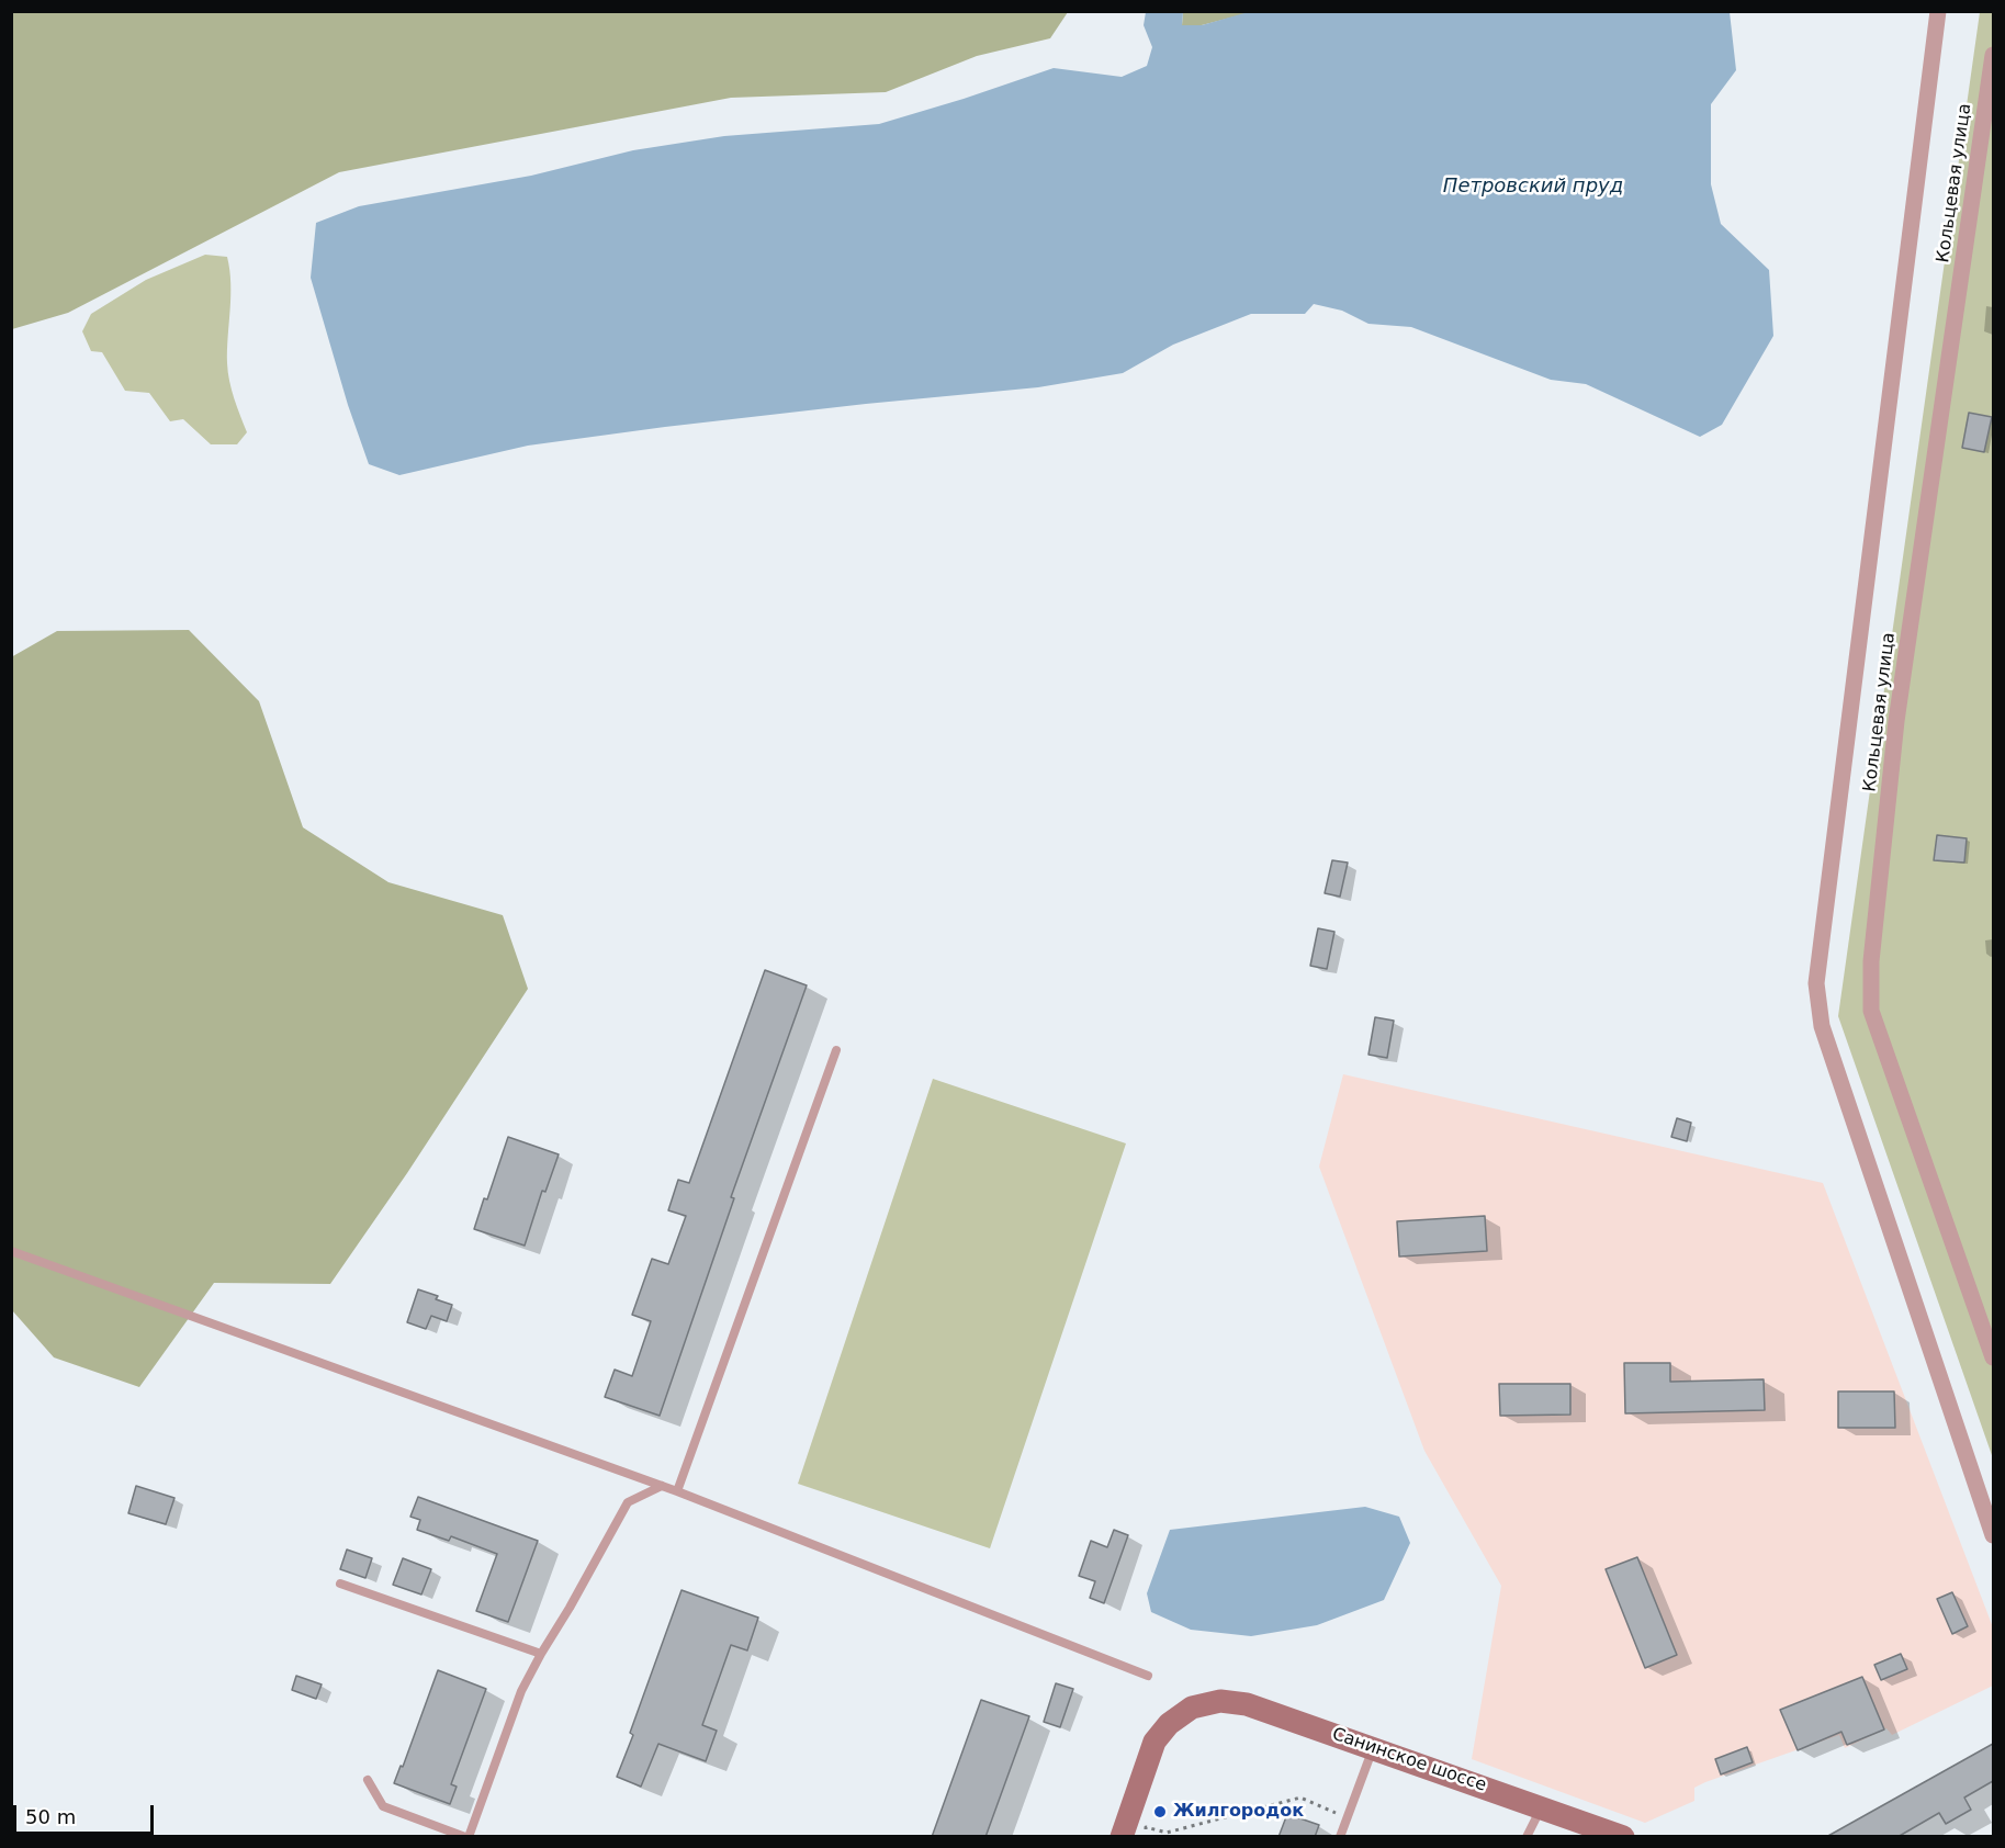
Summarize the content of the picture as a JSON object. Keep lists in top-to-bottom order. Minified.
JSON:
{"streets":{"street":["Кольцевая улица","Санинское шоссе"]},"water":["Петровский пруд"],"places":["Жилгородок"],"scale_bar":"50 m"}
